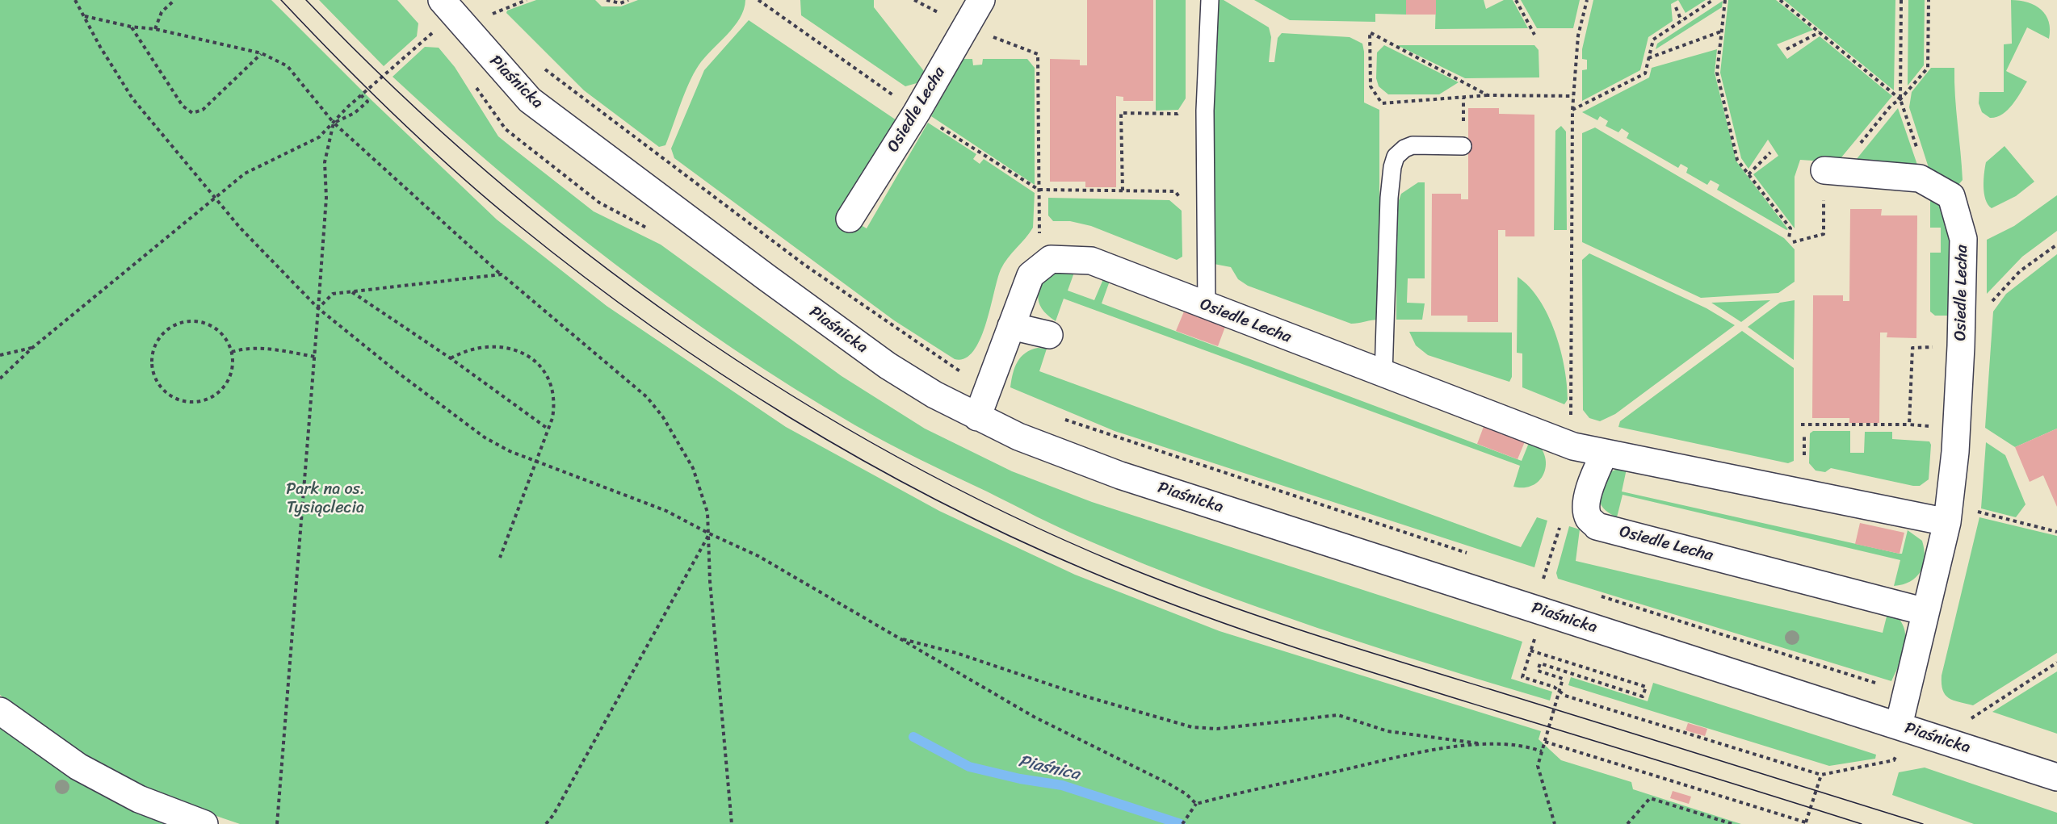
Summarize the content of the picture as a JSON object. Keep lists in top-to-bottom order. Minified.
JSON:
{"streets":{"street":["Piaśnicka","Osiedle Lecha"]},"crossings":[["Piaśnicka","Osiedle Lecha"]],"water":["Piaśnica"],"parks":["Park na os. Tysiąclecia"]}
